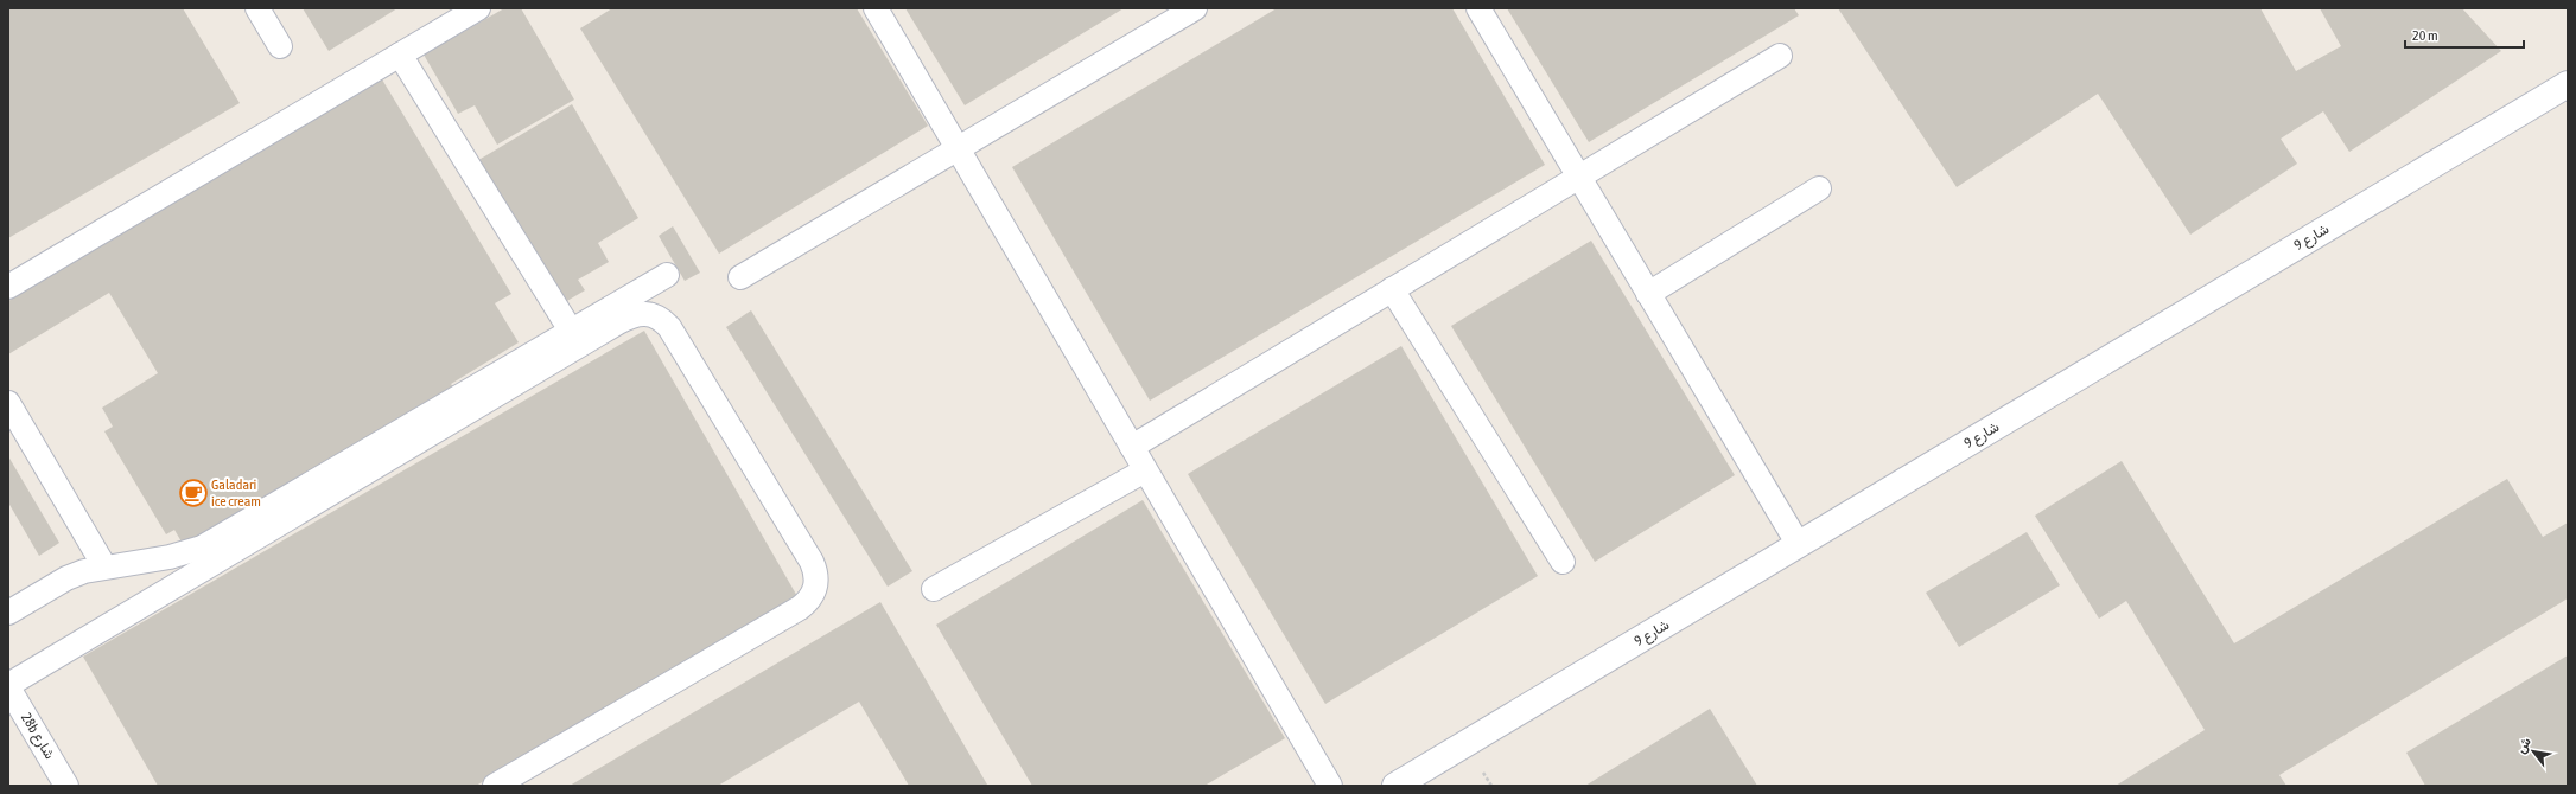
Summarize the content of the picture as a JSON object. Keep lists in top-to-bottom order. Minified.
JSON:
{"streets":{"street":["شارع 9"],"lane":["28b شارع"]},"places":{"cafe":["Galadari ice cream"]},"scale_bar":"20 m","north":"top left"}
